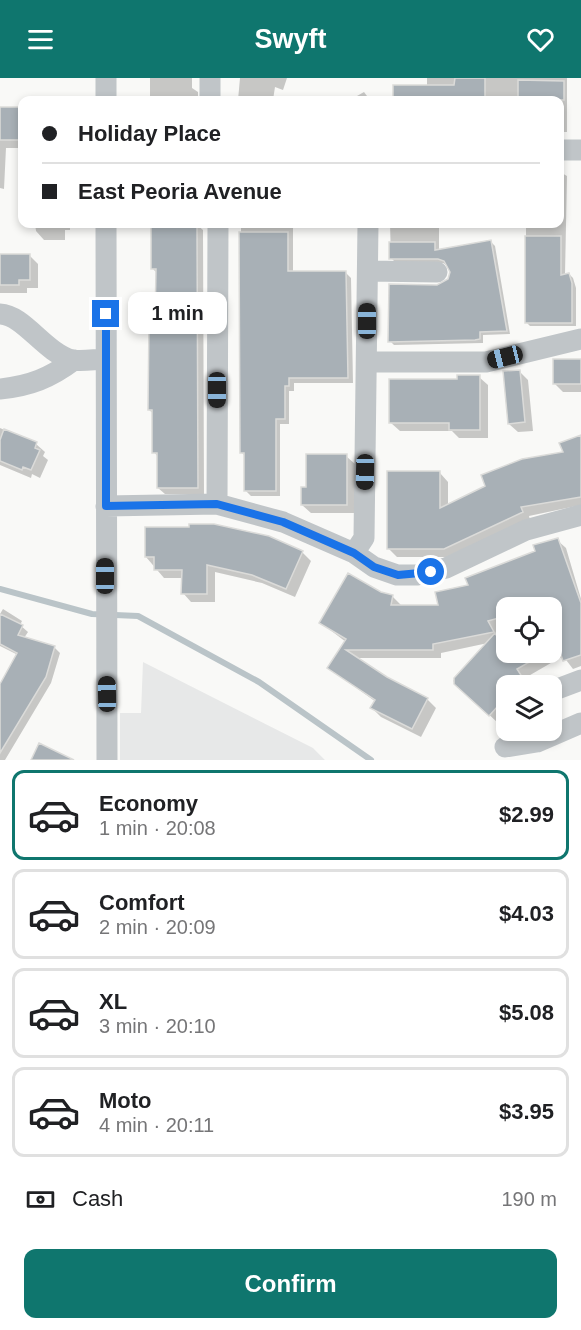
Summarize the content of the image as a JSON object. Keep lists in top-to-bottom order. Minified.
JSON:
{"page":{"header":"Swyft","banner":["Holiday Place","East Peoria Avenue"],"bubble":"1 min","list":[{"name":"Economy","note":"1 min · 20:08","value":"$2.99"},{"name":"Comfort","note":"2 min · 20:09","value":"$4.03"},{"name":"XL","note":"3 min · 20:10","value":"$5.08"},{"name":"Moto","note":"4 min · 20:11","value":"$3.95"}],"pay":["Cash","190 m"],"buttons":"Confirm"}}
